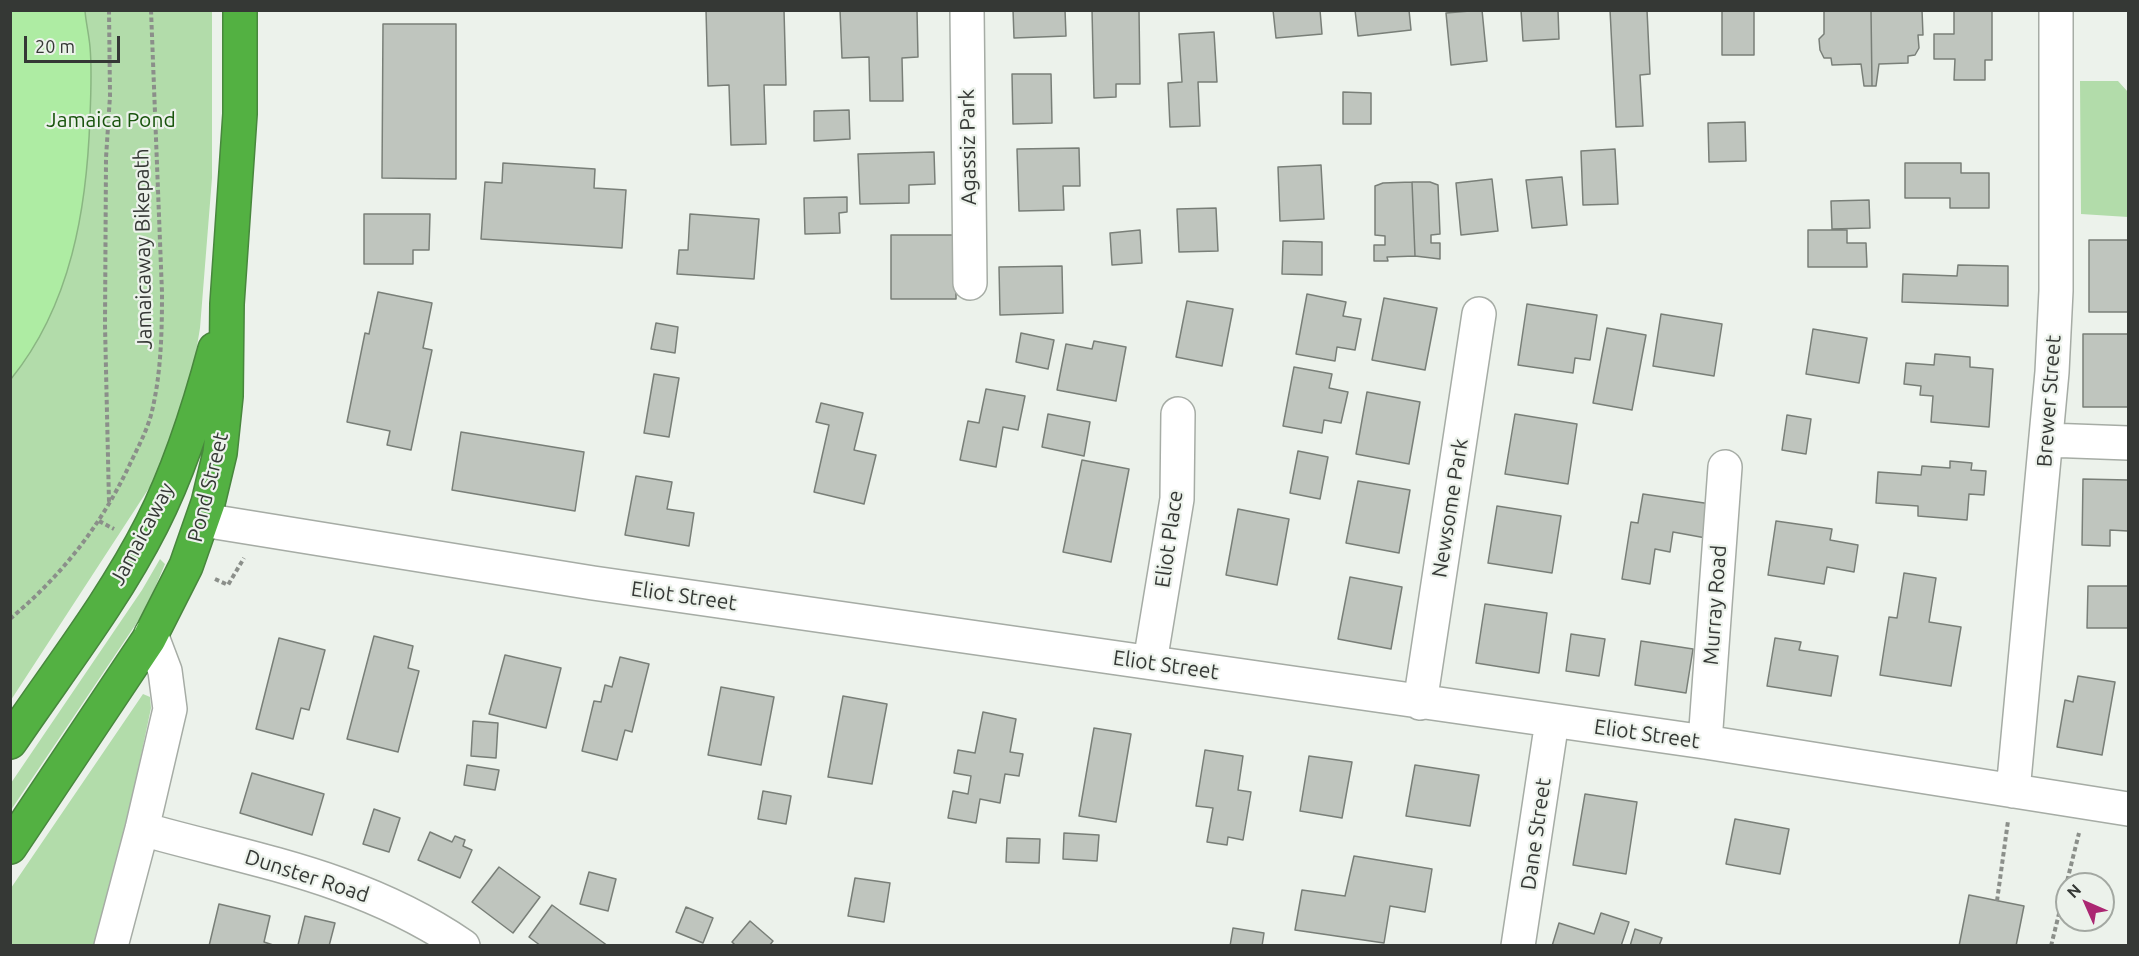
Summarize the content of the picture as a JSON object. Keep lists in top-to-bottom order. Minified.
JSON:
{"streets":{"highway":["Pond Street","Jamaicaway"],"street":["Agassiz Park","Brewer Street","Newsome Park","Eliot Place","Eliot Street","Murray Road","Dane Street","Dunster Road"],"path":["Jamaicaway Bikepath"]},"crossings":[["Brewer Street","Eliot Street"],["Pond Street","Jamaicaway"],["Pond Street","Eliot Street"],["Newsome Park","Eliot Street"],["Eliot Place","Eliot Street"],["Eliot Street","Murray Road"],["Eliot Street","Dane Street"]],"parks":["Jamaica Pond"],"scale_bar":"20 m","north":"top left"}
